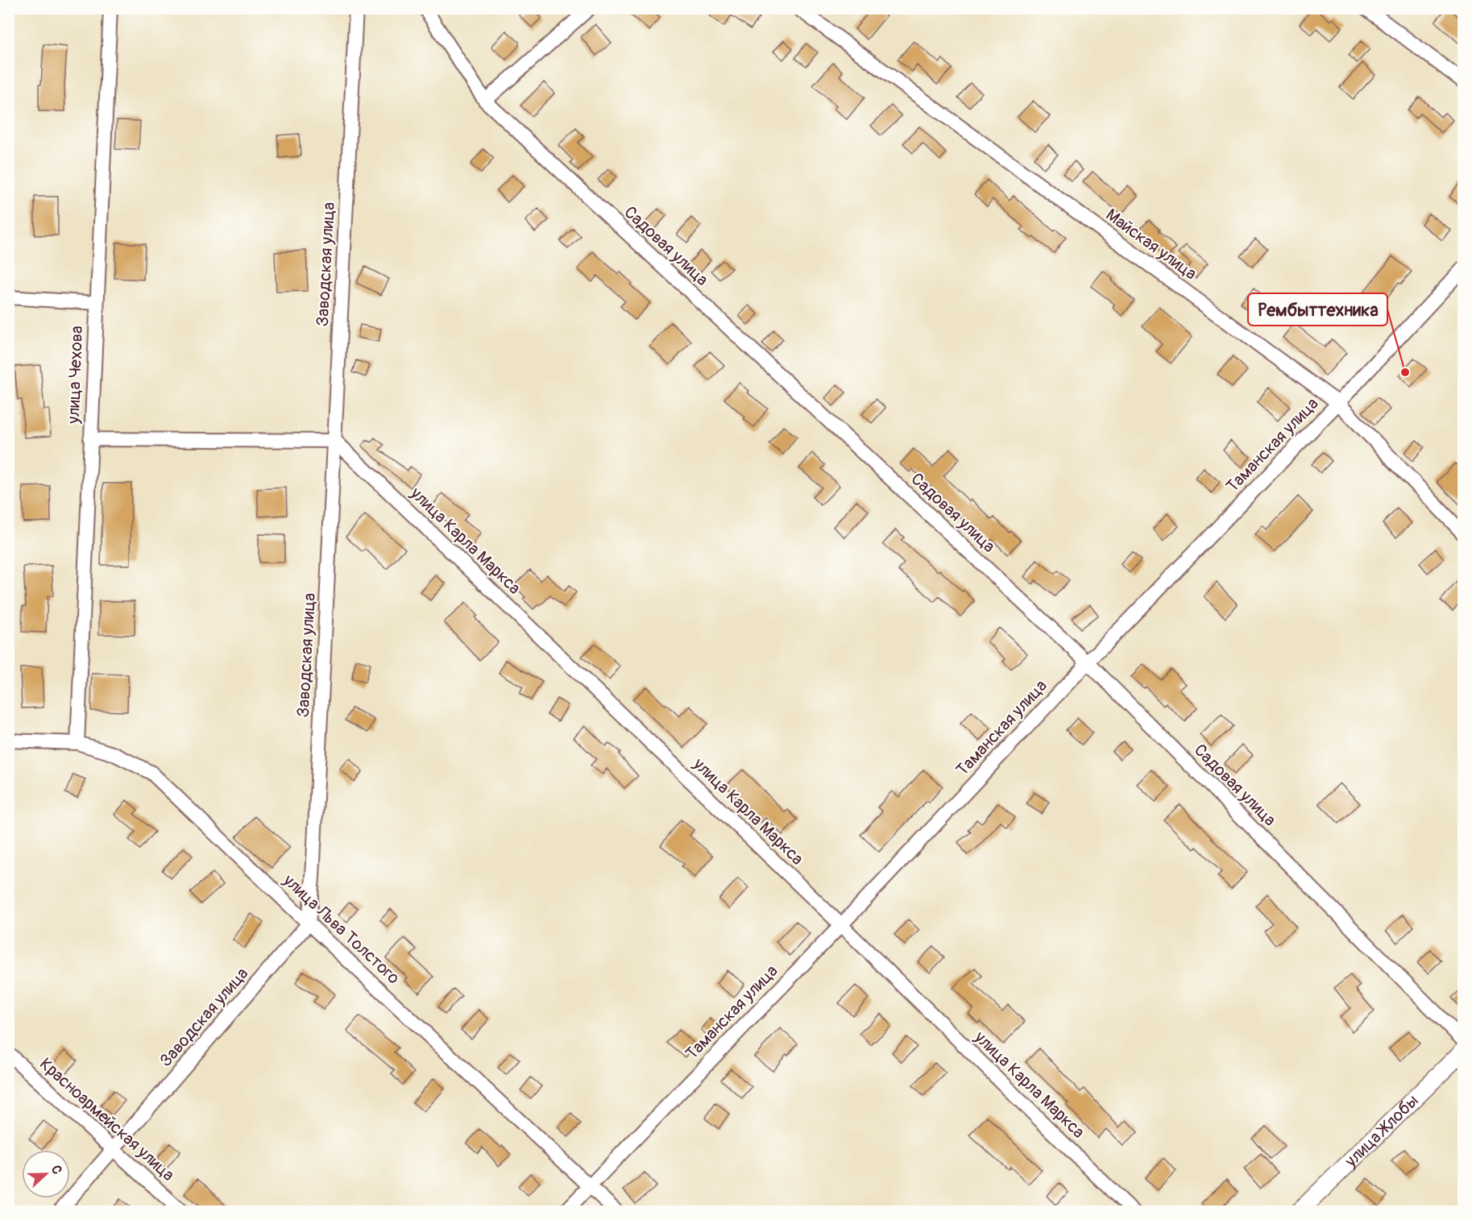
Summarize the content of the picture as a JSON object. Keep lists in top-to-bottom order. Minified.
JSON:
{"streets":{"street":["Майская улица","Садовая улица","Заводская улица","улица Чехова","Таманская улица","улица Карла Маркса","улица Льва Толстого","Красноармейская улица","улица Жлобы"]},"crossings":[["Майская улица","Таманская улица"],["Садовая улица","Таманская улица"],["Заводская улица","улица Карла Маркса"],["Заводская улица","улица Льва Толстого"],["Заводская улица","Красноармейская улица"],["улица Чехова","улица Льва Толстого"],["Таманская улица","улица Карла Маркса"],["Таманская улица","улица Льва Толстого"]],"places":["Рембыттехника"],"north":"right"}
